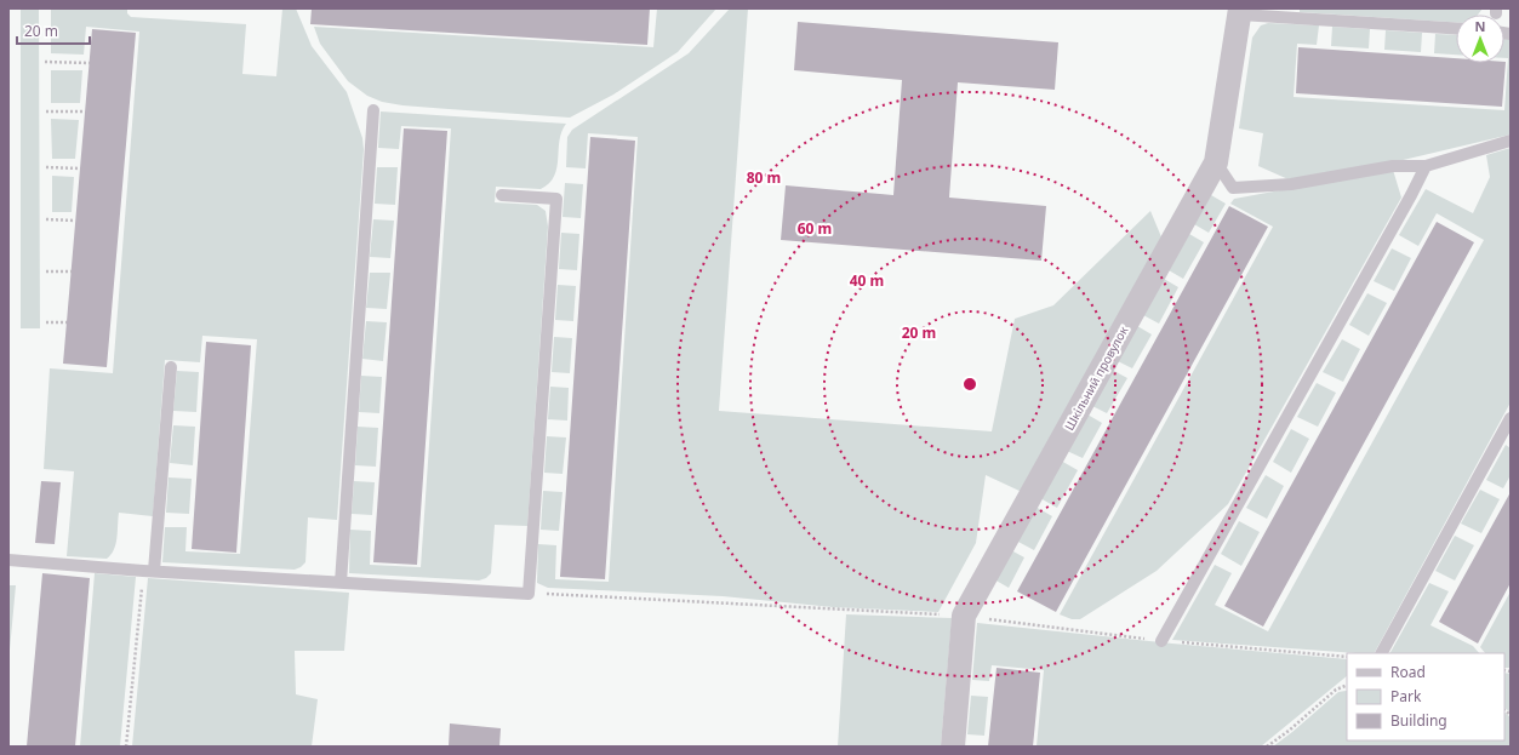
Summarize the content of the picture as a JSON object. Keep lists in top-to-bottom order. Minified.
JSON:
{"streets":{"street":["Шкільний провулок"]},"legend":["Road","Park","Building"],"scale_bar":"20 m","north":"top","rings":["80 m","60 m","40 m","20 m"]}
